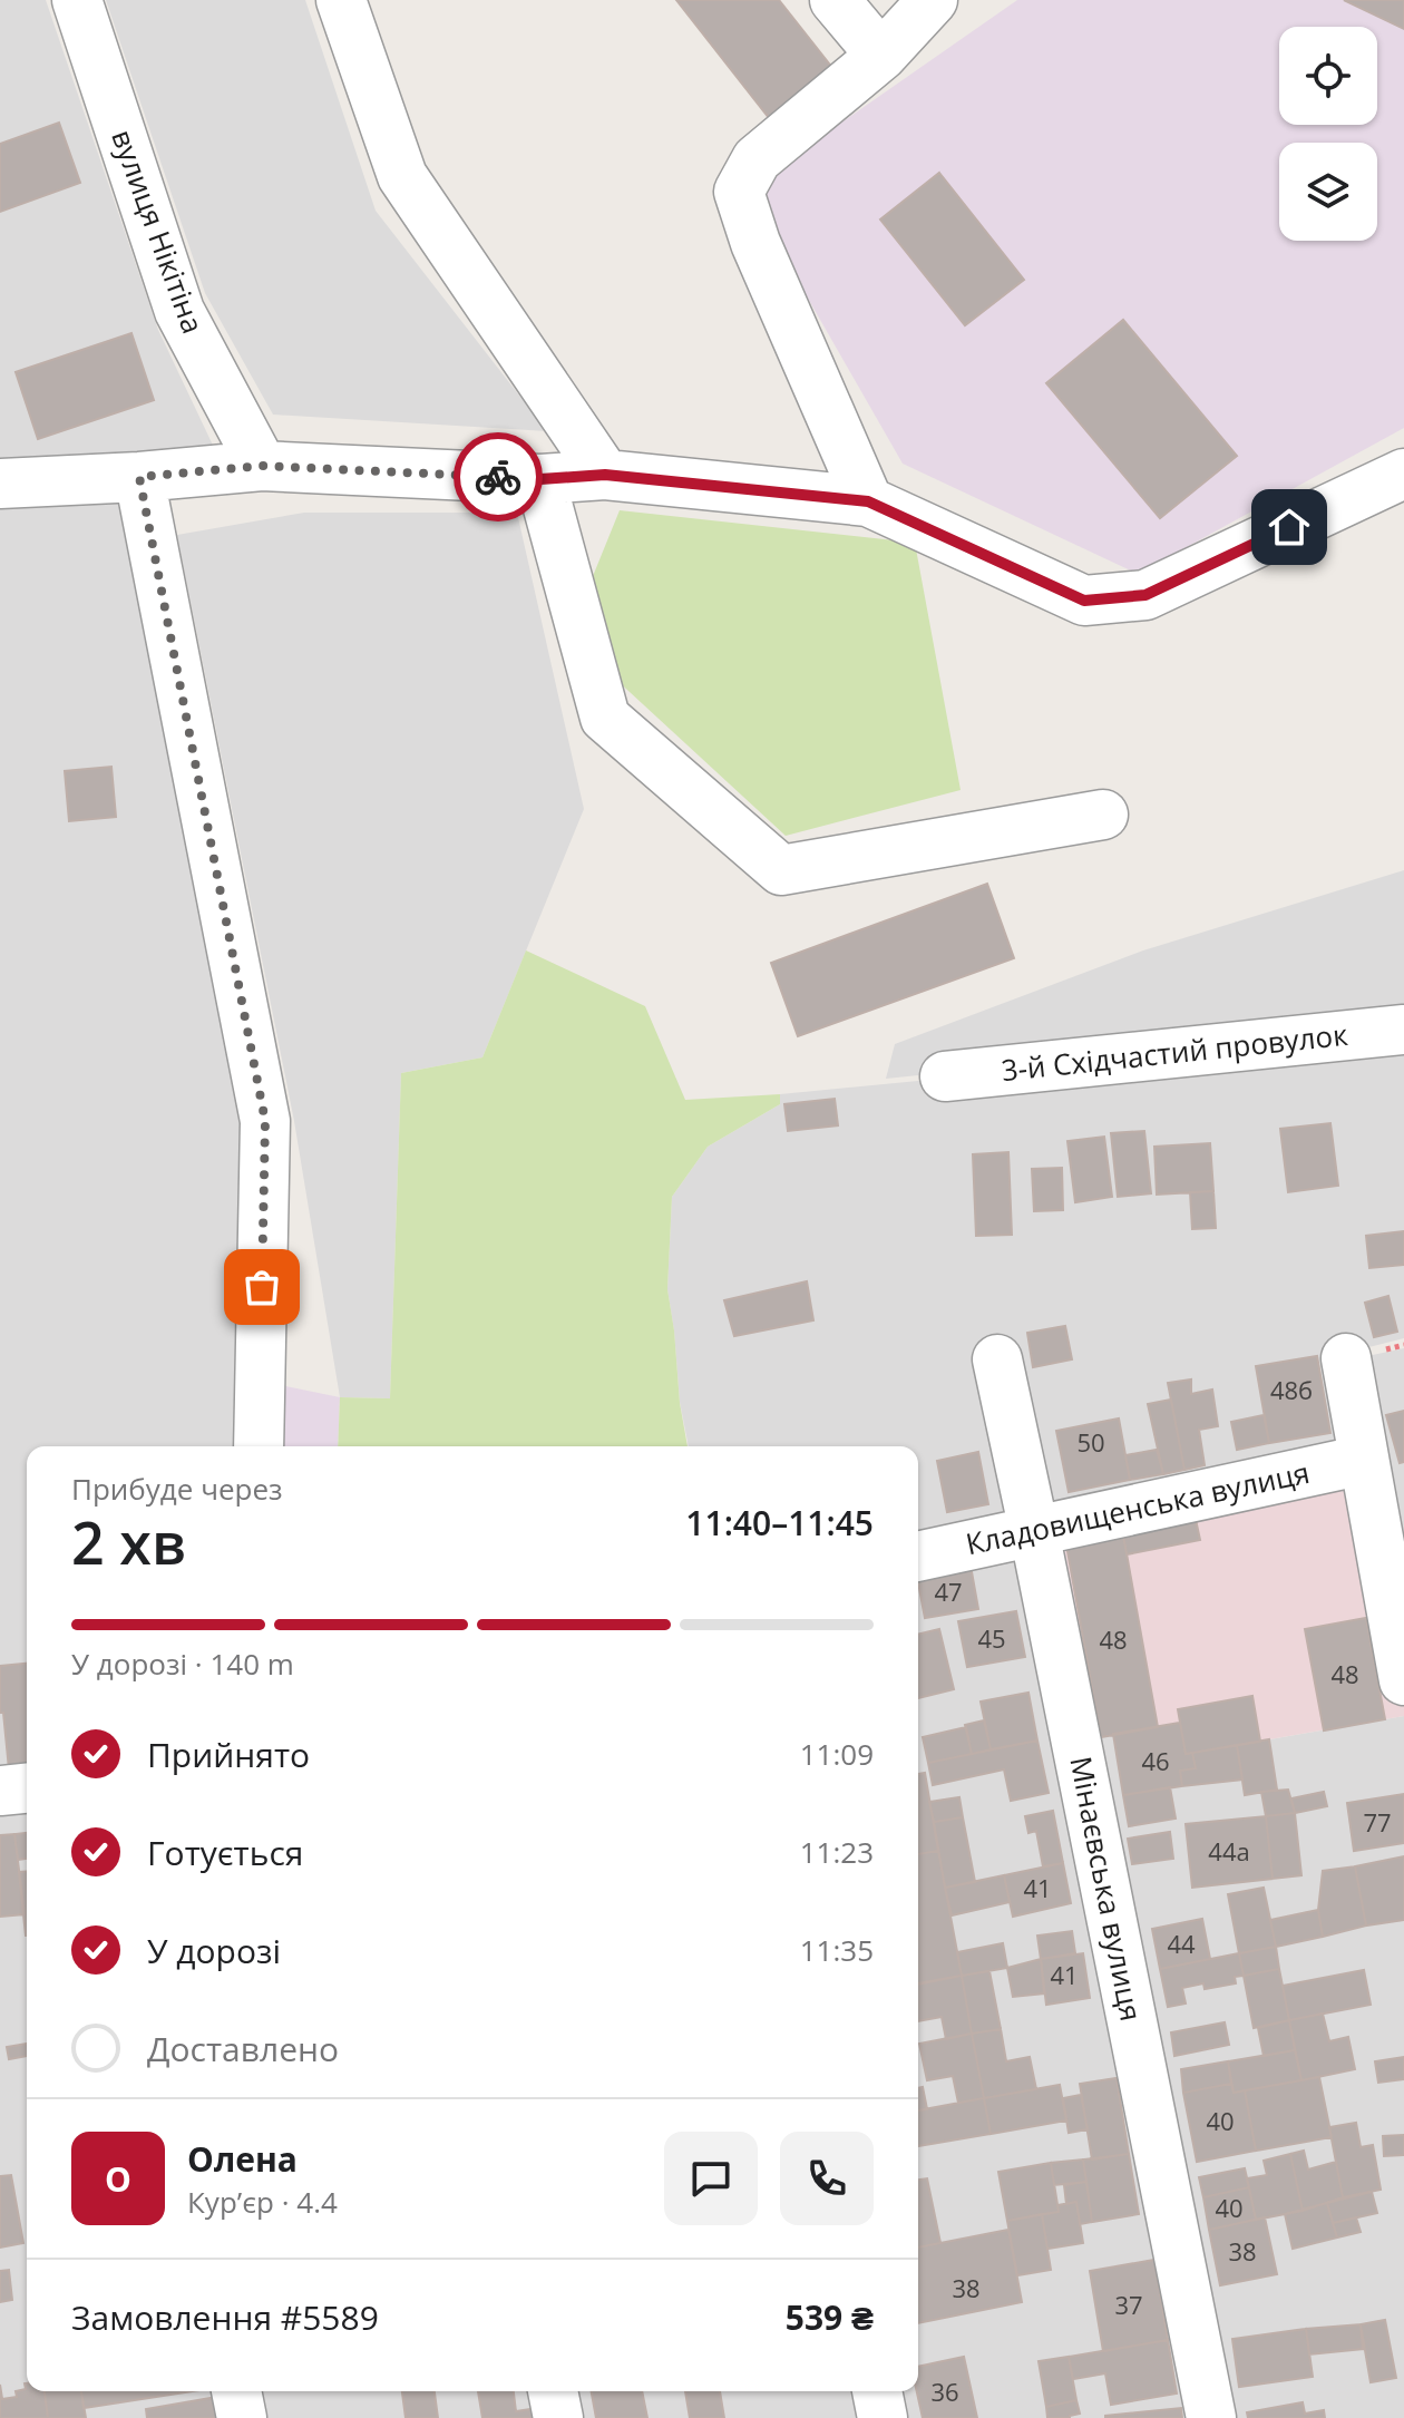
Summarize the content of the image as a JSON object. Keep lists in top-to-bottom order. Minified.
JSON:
{"streets":{"street":["вулиця Нікітіна","3-й Східчастий провулок","Кладовищенська вулиця","Мінаєвська вулиця"]},"crossings":[["Кладовищенська вулиця","Мінаєвська вулиця"]],"house_numbers":["48б","50","47","45","48","48","46","77","44а","41","44","41","40","40","38","38","37","36"],"page":{"heading":["2 хв","Прибуде через","11:40–11:45"],"panel":["Олена","Кур’єр · 4.4","Замовлення #5589","539 ₴"],"bar":"У дорозі · 140 m","list":[["Прийнято","11:09"],["Готується","11:23"],["У дорозі","11:35"],"Доставлено"],"round":"О"}}
